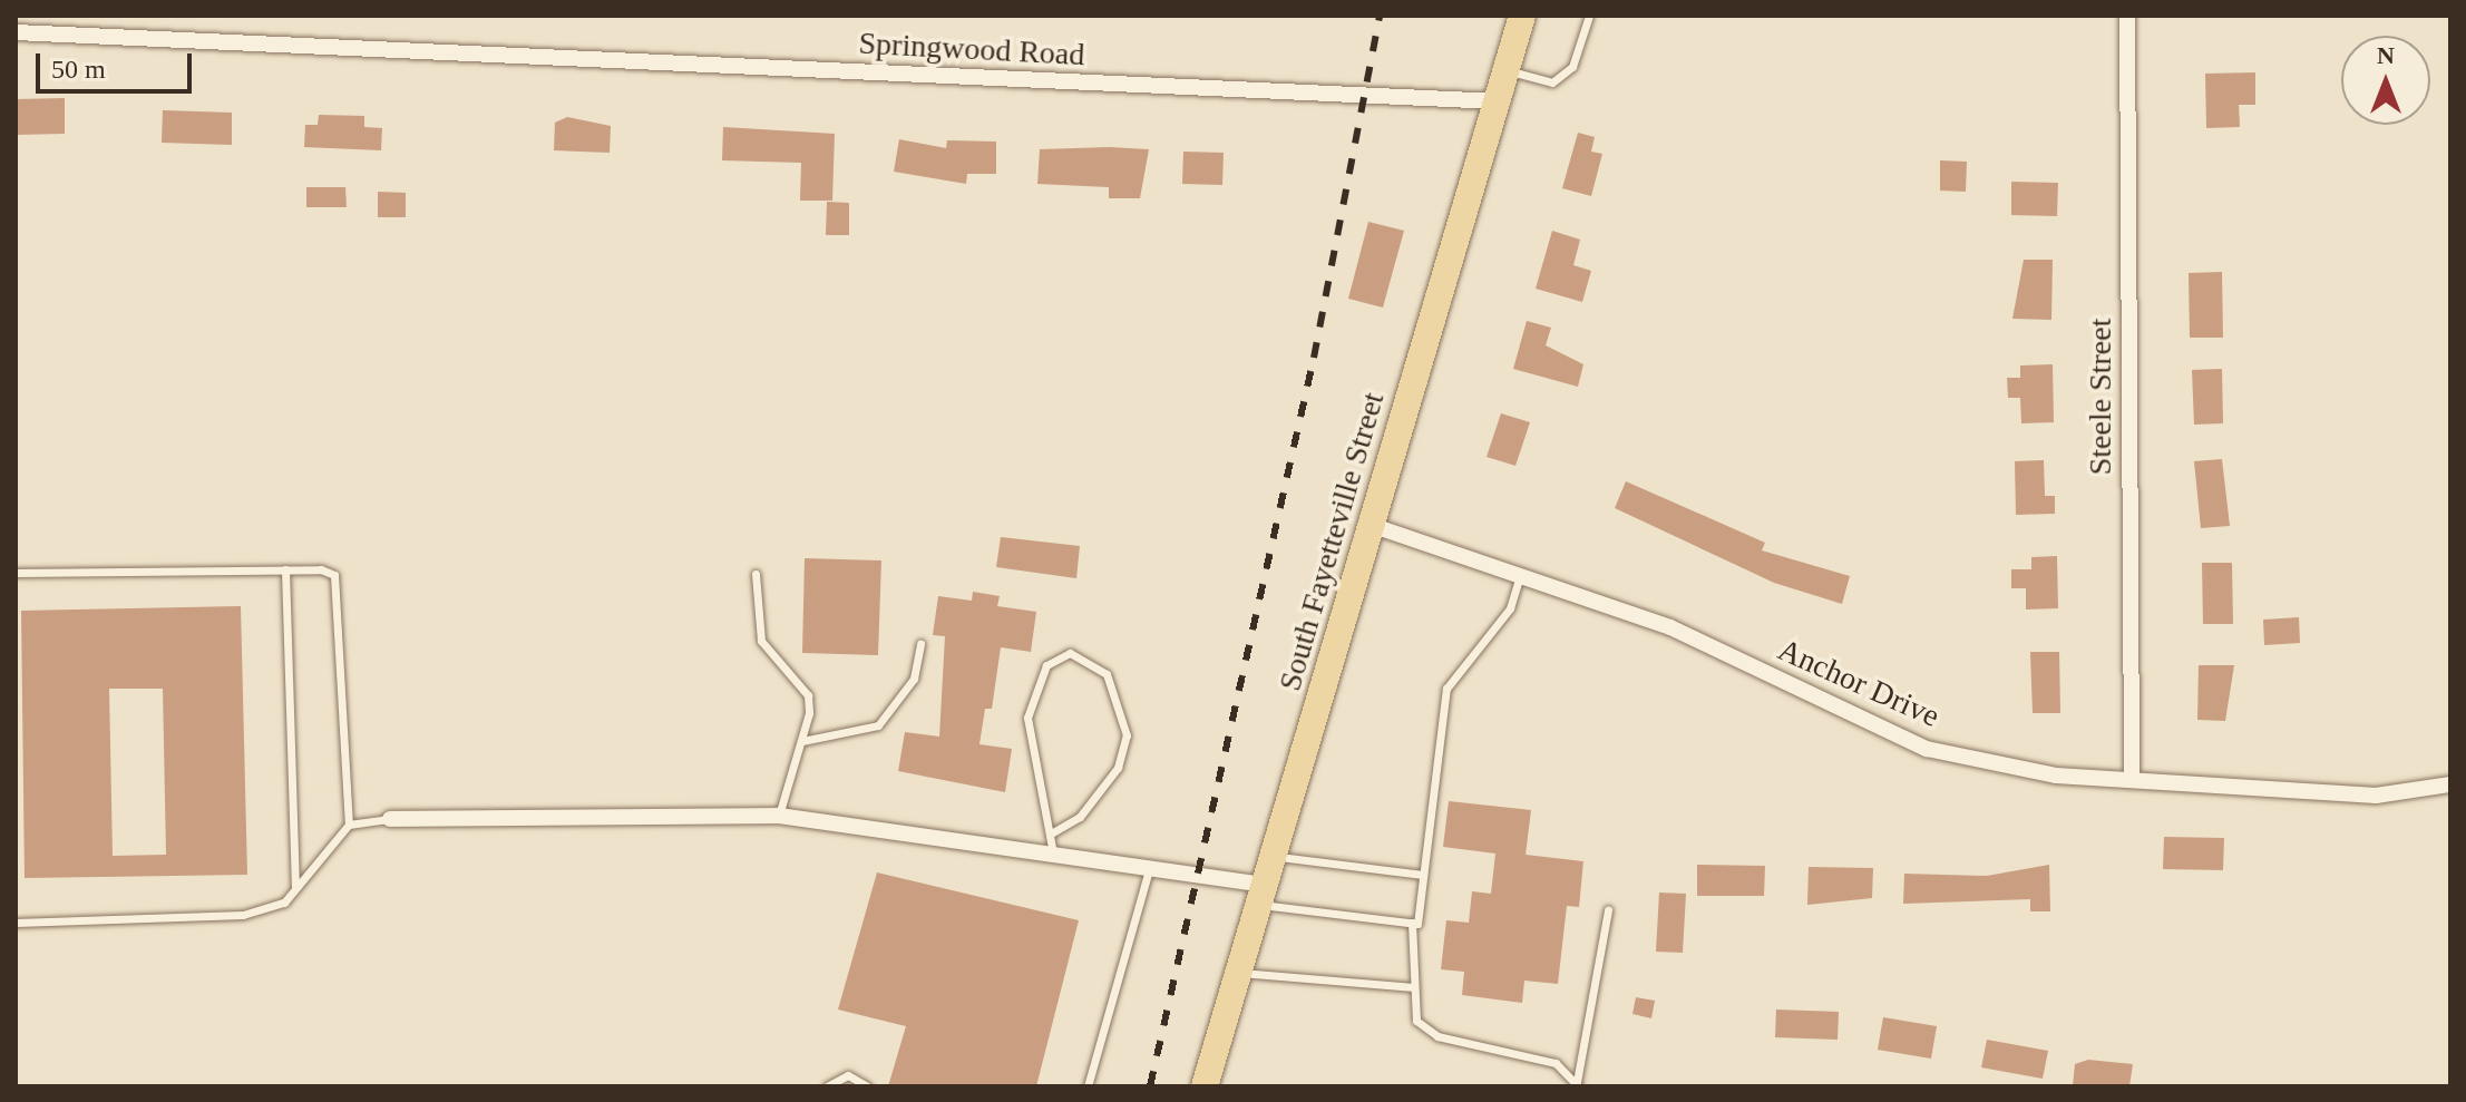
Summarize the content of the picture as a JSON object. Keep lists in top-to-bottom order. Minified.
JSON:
{"streets":{"main road":["South Fayetteville Street"],"street":["Springwood Road","Steele Street","Anchor Drive"]},"crossings":[["Springwood Road","South Fayetteville Street"],["Steele Street","Anchor Drive"],["South Fayetteville Street","Anchor Drive"]],"scale_bar":"50 m","north":"top"}
